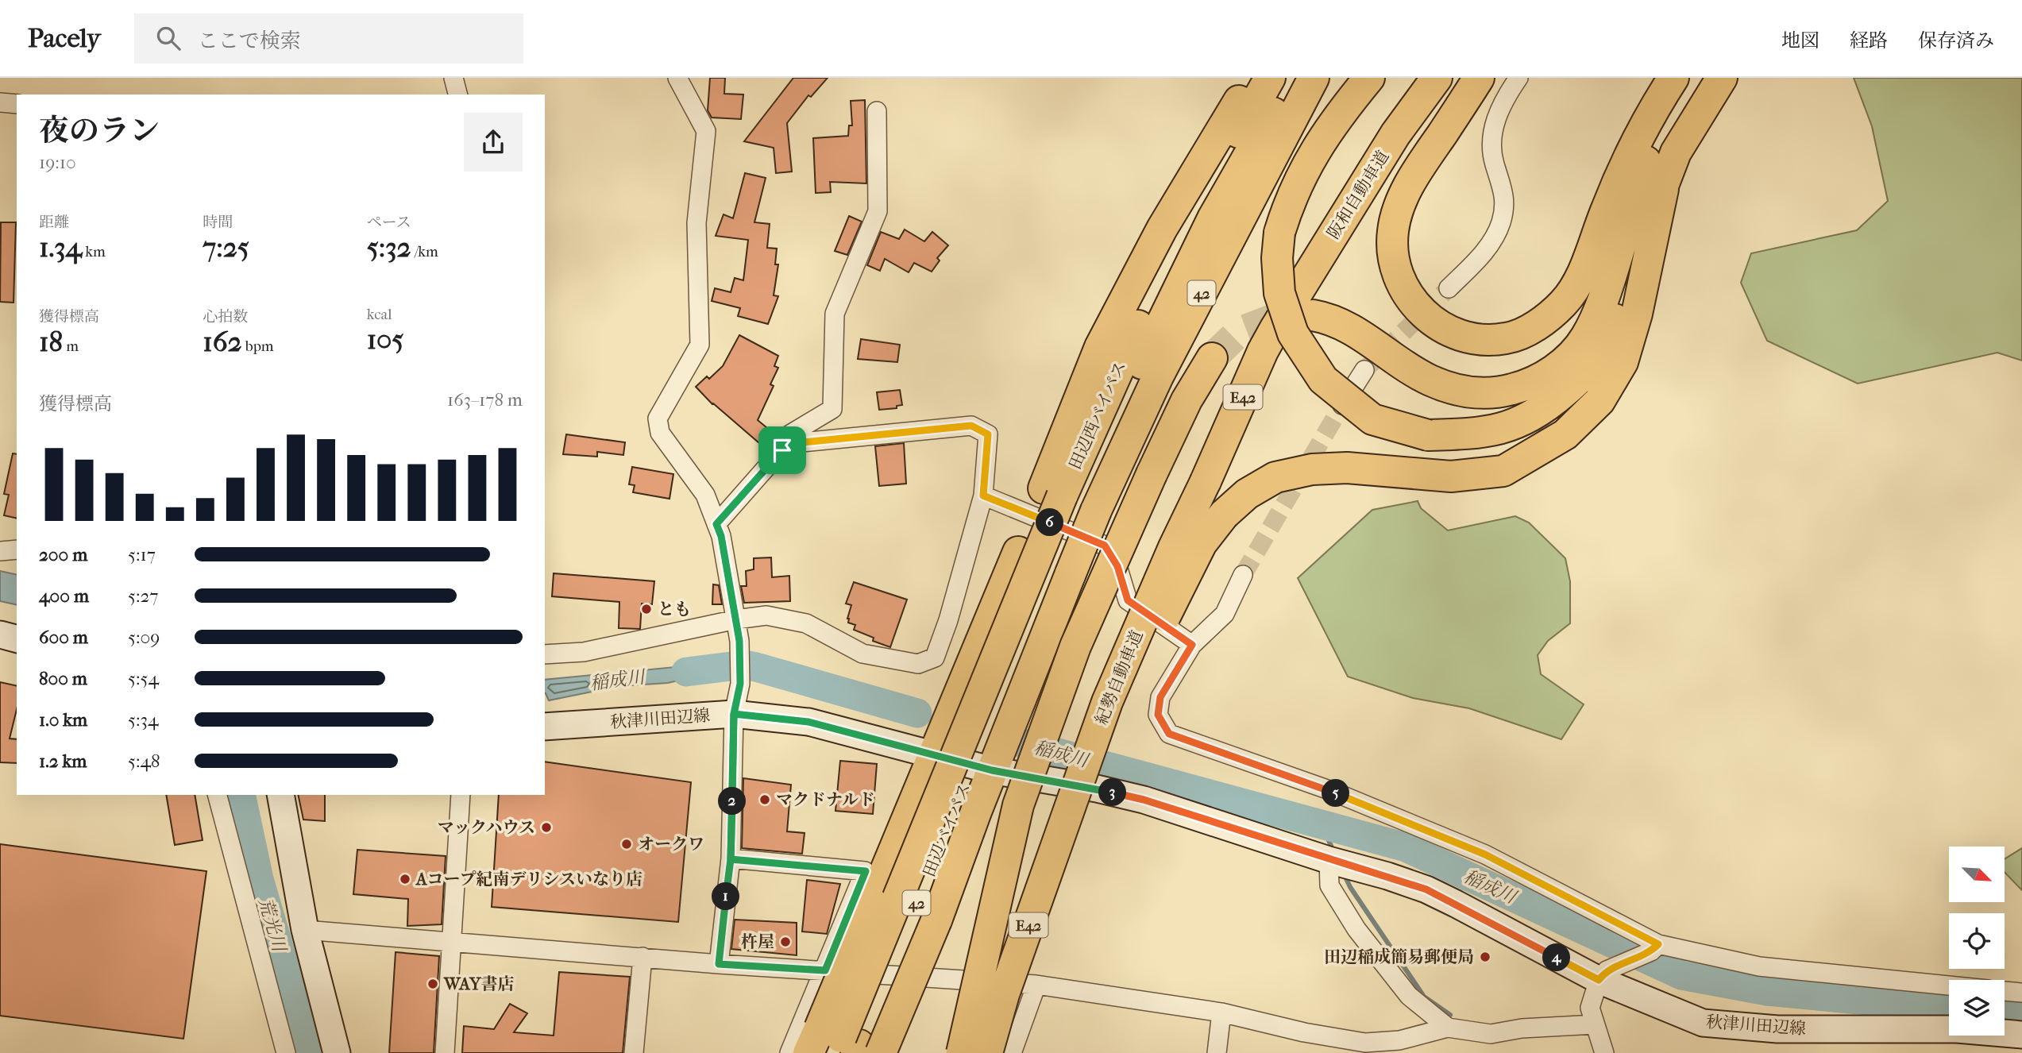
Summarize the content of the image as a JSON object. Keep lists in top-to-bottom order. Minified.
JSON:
{"streets":{"highway":["阪和自動車道","42","E42","田辺西バイパス","紀勢自動車道","田辺バイパス"],"main road":["秋津川田辺線"]},"crossings":[["阪和自動車道","紀勢自動車道"],["42","田辺西バイパス"],["42","秋津川田辺線"],["42","田辺バイパス"],["田辺西バイパス","秋津川田辺線"],["田辺西バイパス","田辺バイパス"],["秋津川田辺線","田辺バイパス"]],"water":["稲成川","荒光川"],"places":["とも","マクドナルド","マックハウス","オークワ","Aコープ紀南デリシスいなり店","杵屋","田辺稲成簡易郵便局","WAY書店"],"north":"bottom right","page":{"header":"Pacely","search":"ここで検索","nav":["地図","経路","保存済み"],"heading":["夜のラン","19:10"],"stats":[["距離","1.34 km"],["時間","7:25"],["ペース","5:32 /km"],["獲得標高","18 m"],["心拍数","162 bpm"],["kcal","105"]],"chart":["獲得標高","163–178 m"],"pins":["6","3","5","2","1","4"],"list":[{"name":"200 m","note":"5:17"},{"name":"400 m","note":"5:27"},{"name":"600 m","note":"5:09"},{"name":"800 m","note":"5:54"},{"name":"1.0 km","note":"5:34"},{"name":"1.2 km","note":"5:48"}]}}
